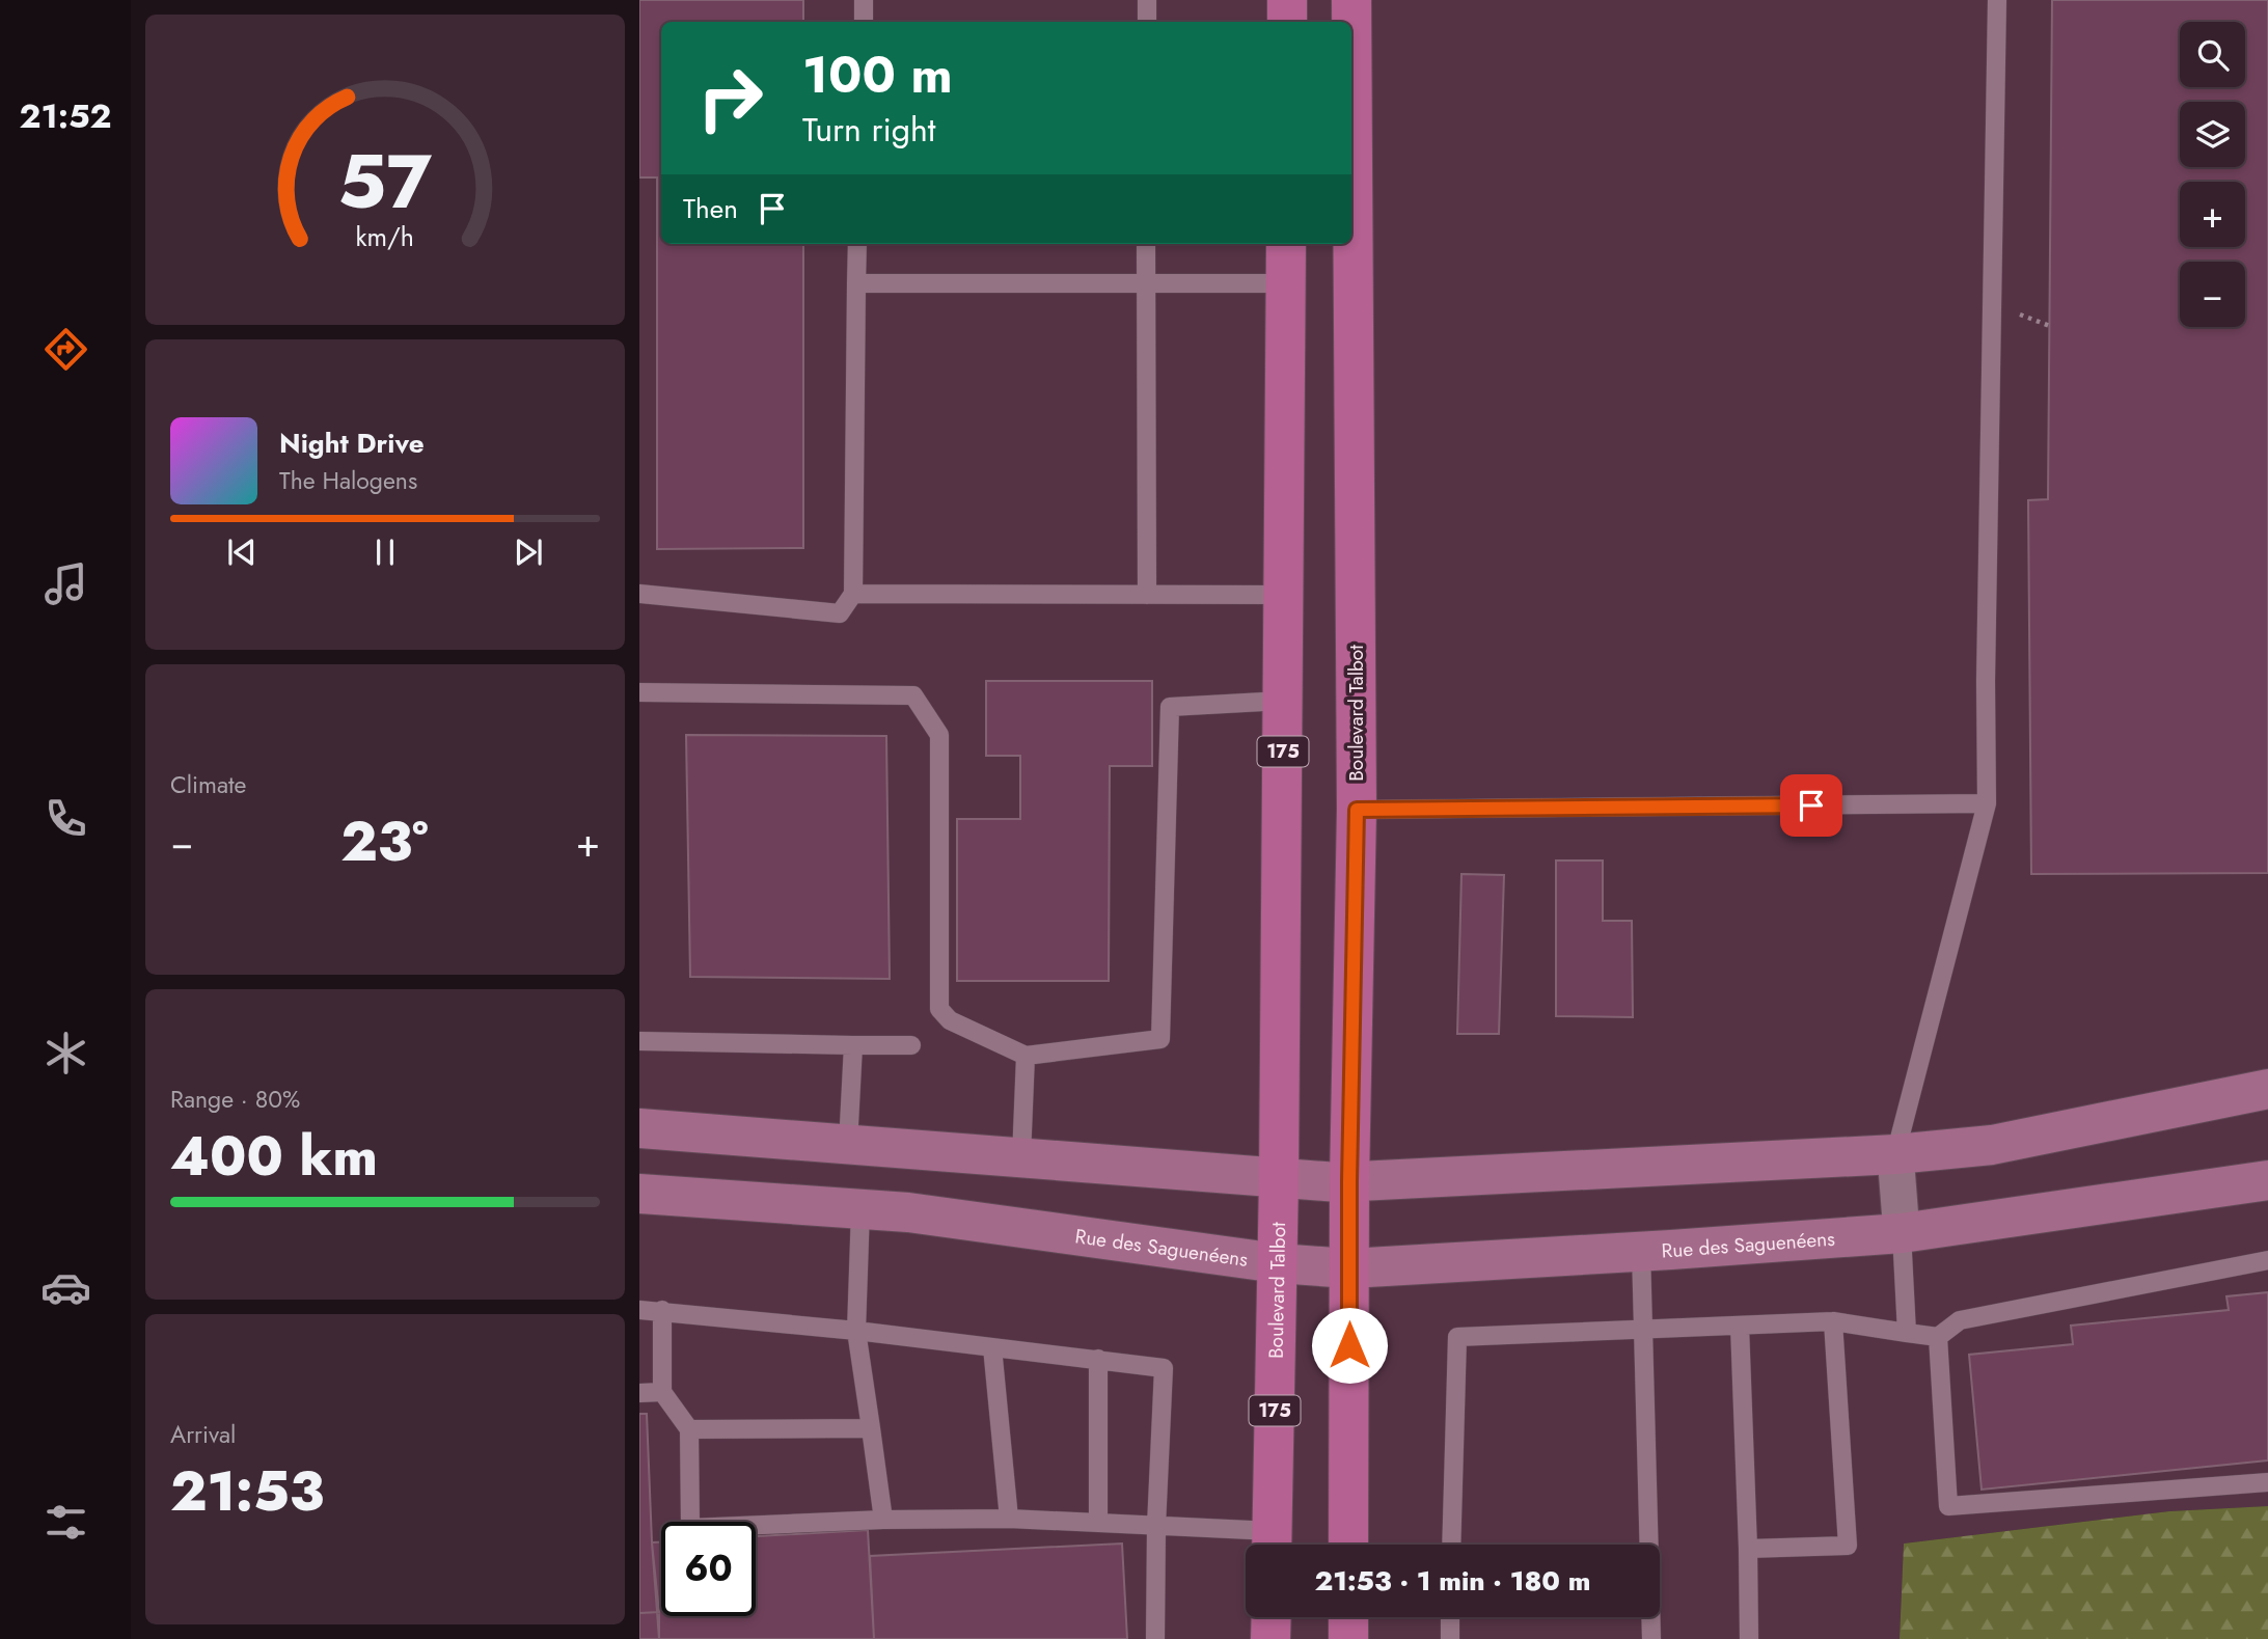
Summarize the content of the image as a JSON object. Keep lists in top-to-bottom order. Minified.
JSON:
{"streets":{"main road":["Boulevard Talbot","175"],"street":["Rue des Saguenéens"]},"crossings":[["Boulevard Talbot","Rue des Saguenéens"]],"page":{"tabs":"21:52","map_buttons":["+","−"],"turn":["100 m","Turn right"],"then":"Then","song":["Night Drive","The Halogens"],"tile":["Climate",["Range · 80%","400 km"],["Arrival","21:53"]],"heat":["−","23°","+"],"limit":"60","trip":"21:53 · 1 min · 180 m","gauge":["57","km/h"]}}
